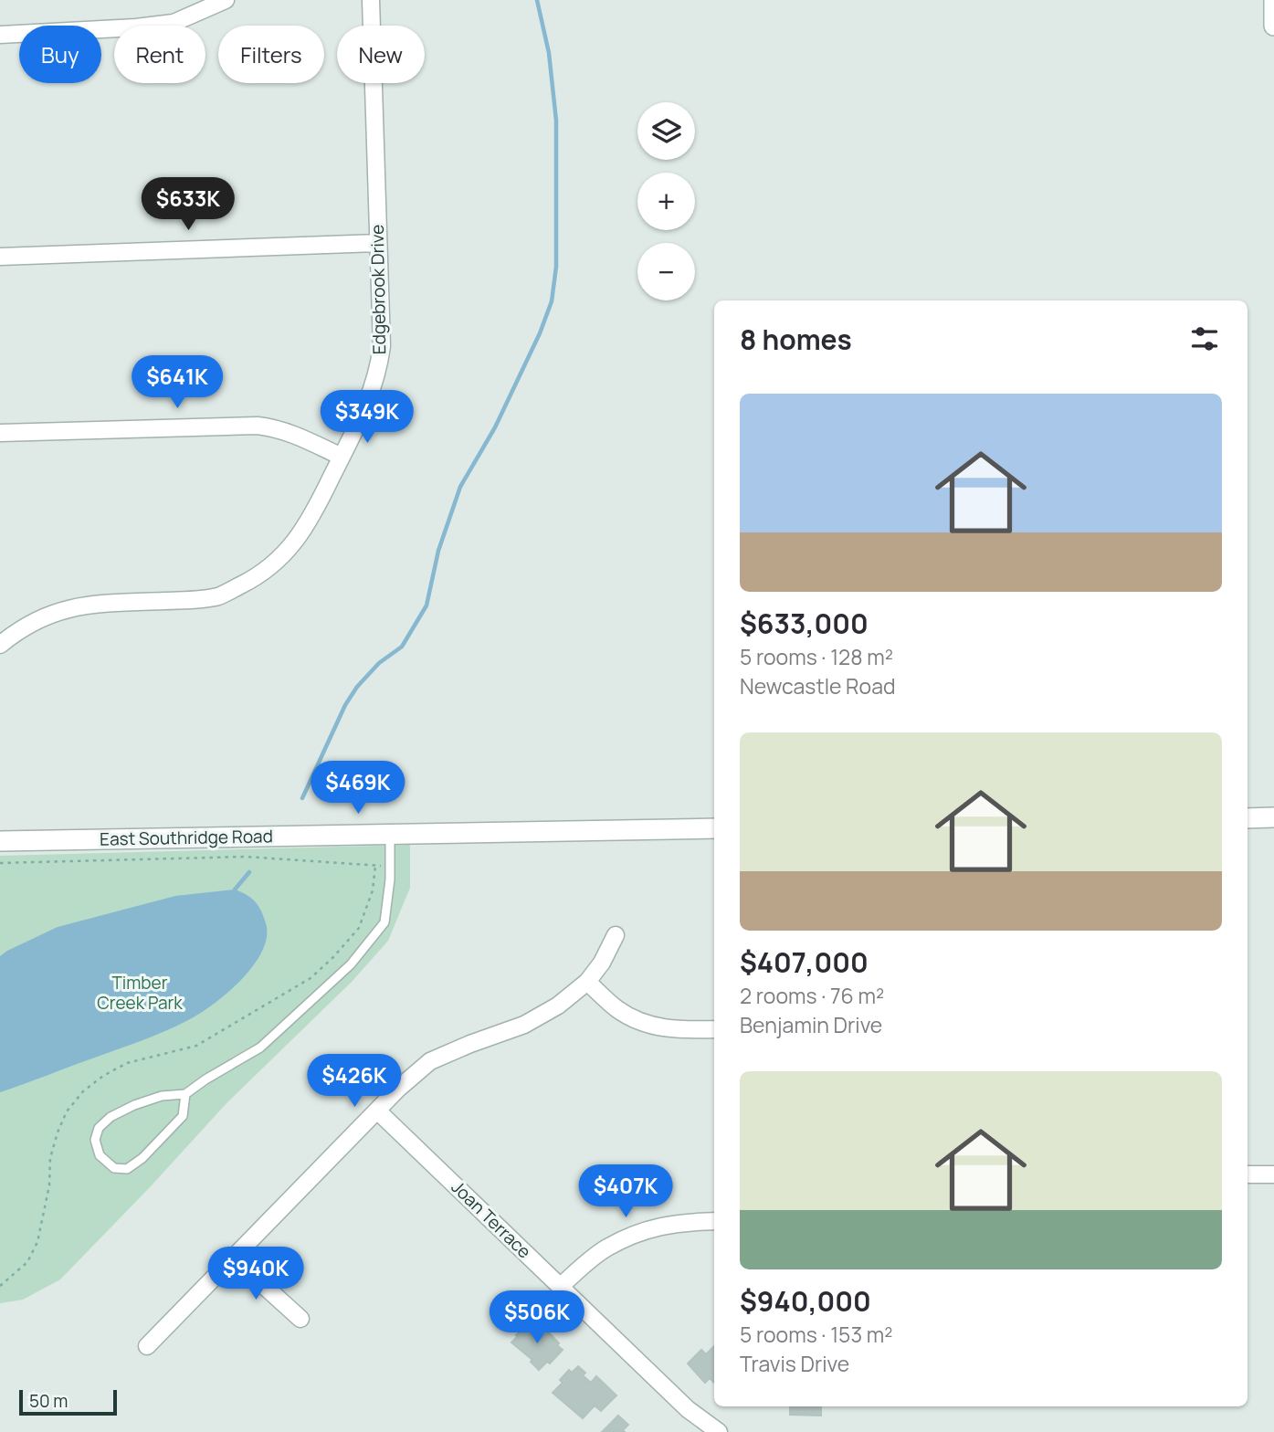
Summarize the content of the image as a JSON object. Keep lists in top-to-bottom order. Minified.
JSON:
{"streets":{"street":["Edgebrook Drive","East Southridge Road","Joan Terrace"]},"parks":["Timber Creek Park"],"scale_bar":"50 m","page":{"chip":["Buy","Rent","Filters","New"],"map_buttons":["+","−"],"price":["$633K","$641K","$349K","$469K","$426K","$407K","$940K","$506K"],"heading":"8 homes","list":[{"name":"$633,000","note":"5 rooms · 128 m² · Newcastle Road"},{"name":"$407,000","note":"2 rooms · 76 m² · Benjamin Drive"},{"name":"$940,000","note":"5 rooms · 153 m² · Travis Drive"}],"scale":"50 m"}}
